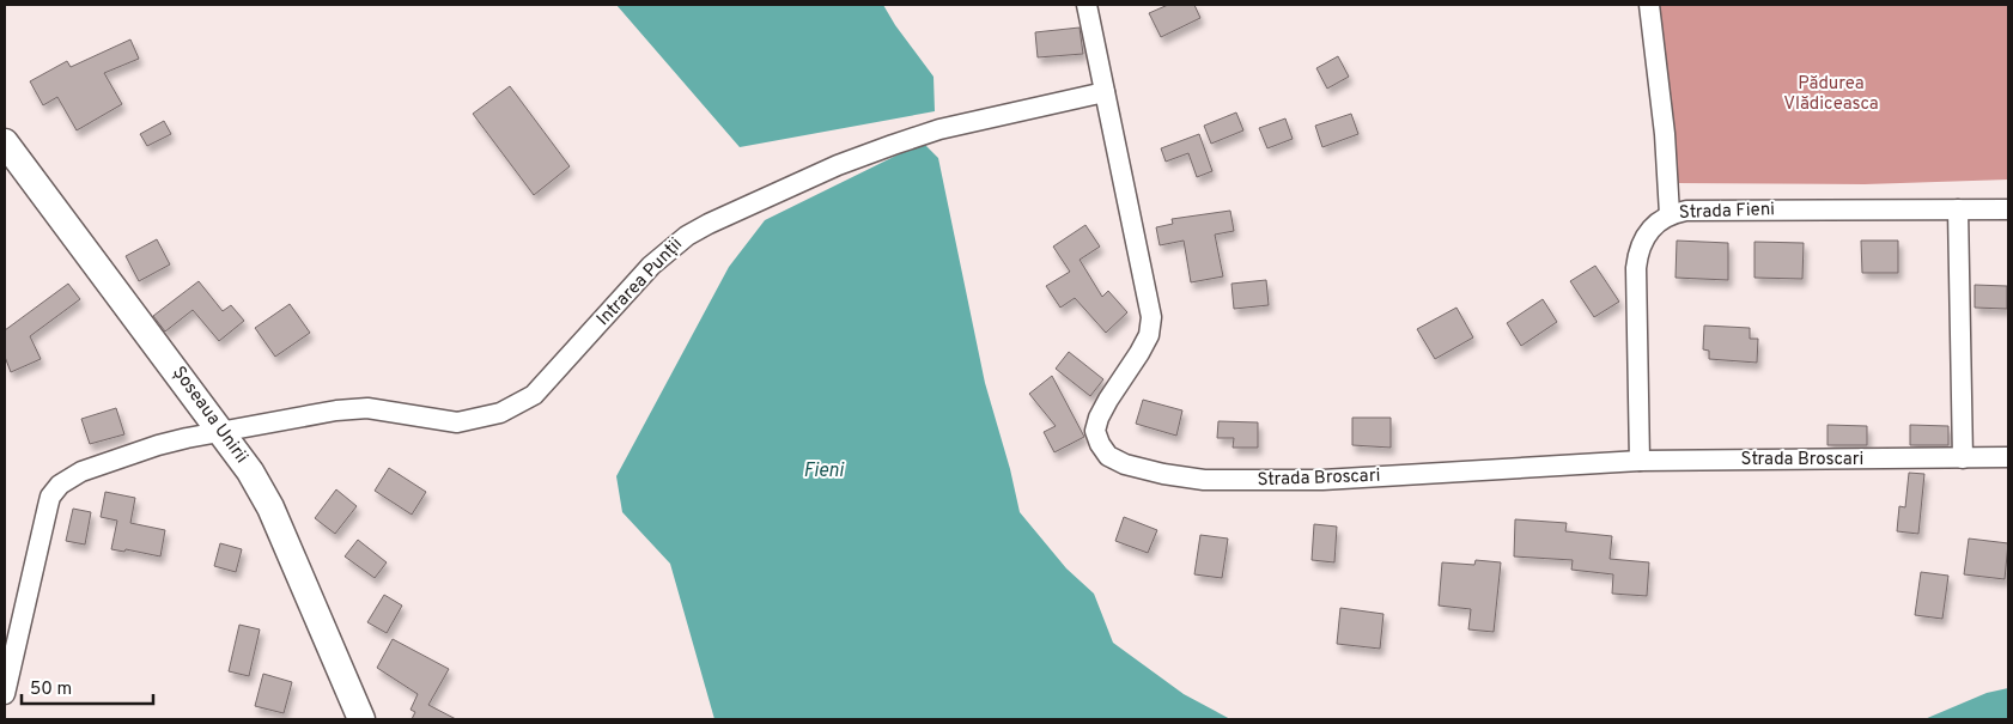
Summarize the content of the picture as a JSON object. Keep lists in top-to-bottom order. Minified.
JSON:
{"streets":{"main road":["Șoseaua Unirii"],"street":["Strada Fieni","Intrarea Punții","Strada Broscari"]},"crossings":[["Strada Fieni","Strada Broscari"],["Intrarea Punții","Șoseaua Unirii"],["Intrarea Punții","Strada Broscari"]],"water":["Fieni"],"parks":["Pădurea Vlădiceasca"],"scale_bar":"50 m"}
